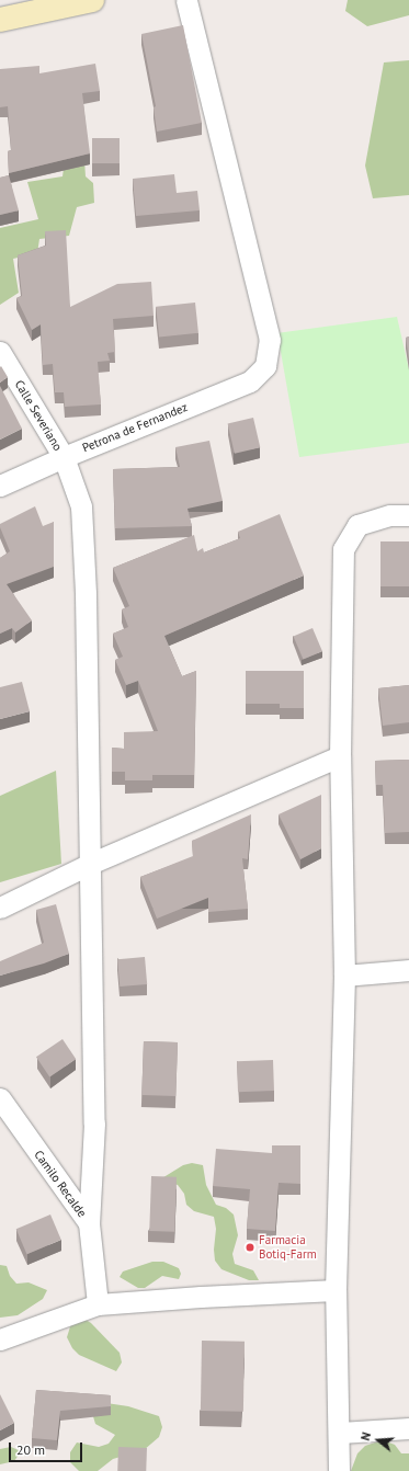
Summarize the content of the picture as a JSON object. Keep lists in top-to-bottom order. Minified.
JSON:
{"streets":{"street":["Calle Severiano","Petrona de Fernandez","Camilo Recalde"]},"crossings":[["Calle Severiano","Petrona de Fernandez"],["Calle Severiano","Camilo Recalde"]],"places":["Farmacia Botiq-Farm"],"scale_bar":"20 m","north":"left"}
